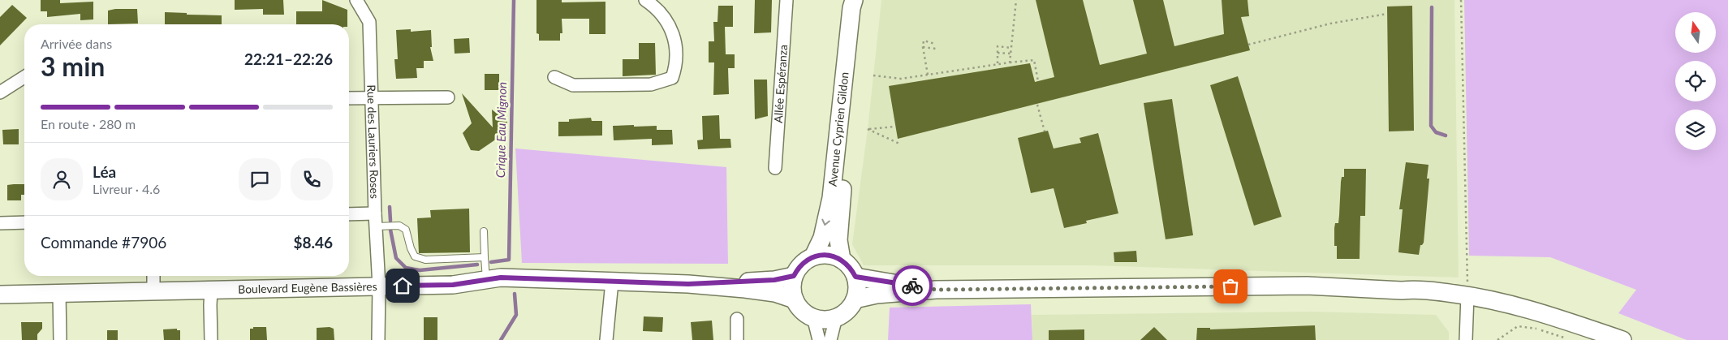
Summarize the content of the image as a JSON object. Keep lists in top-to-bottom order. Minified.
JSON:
{"streets":{"street":["Allée Espéranza","Avenue Cyprien Gildon","Rue des Lauriers Roses","Boulevard Eugène Bassières"]},"crossings":[["Avenue Cyprien Gildon","Boulevard Eugène Bassières"],["Rue des Lauriers Roses","Boulevard Eugène Bassières"]],"water":["Crique Eau Mignon"],"north":"top","page":{"heading":["3 min","Arrivée dans","22:21–22:26"],"panel":["Léa","Livreur · 4.6","Commande #7906","$8.46"],"bar":"En route · 280 m"}}
